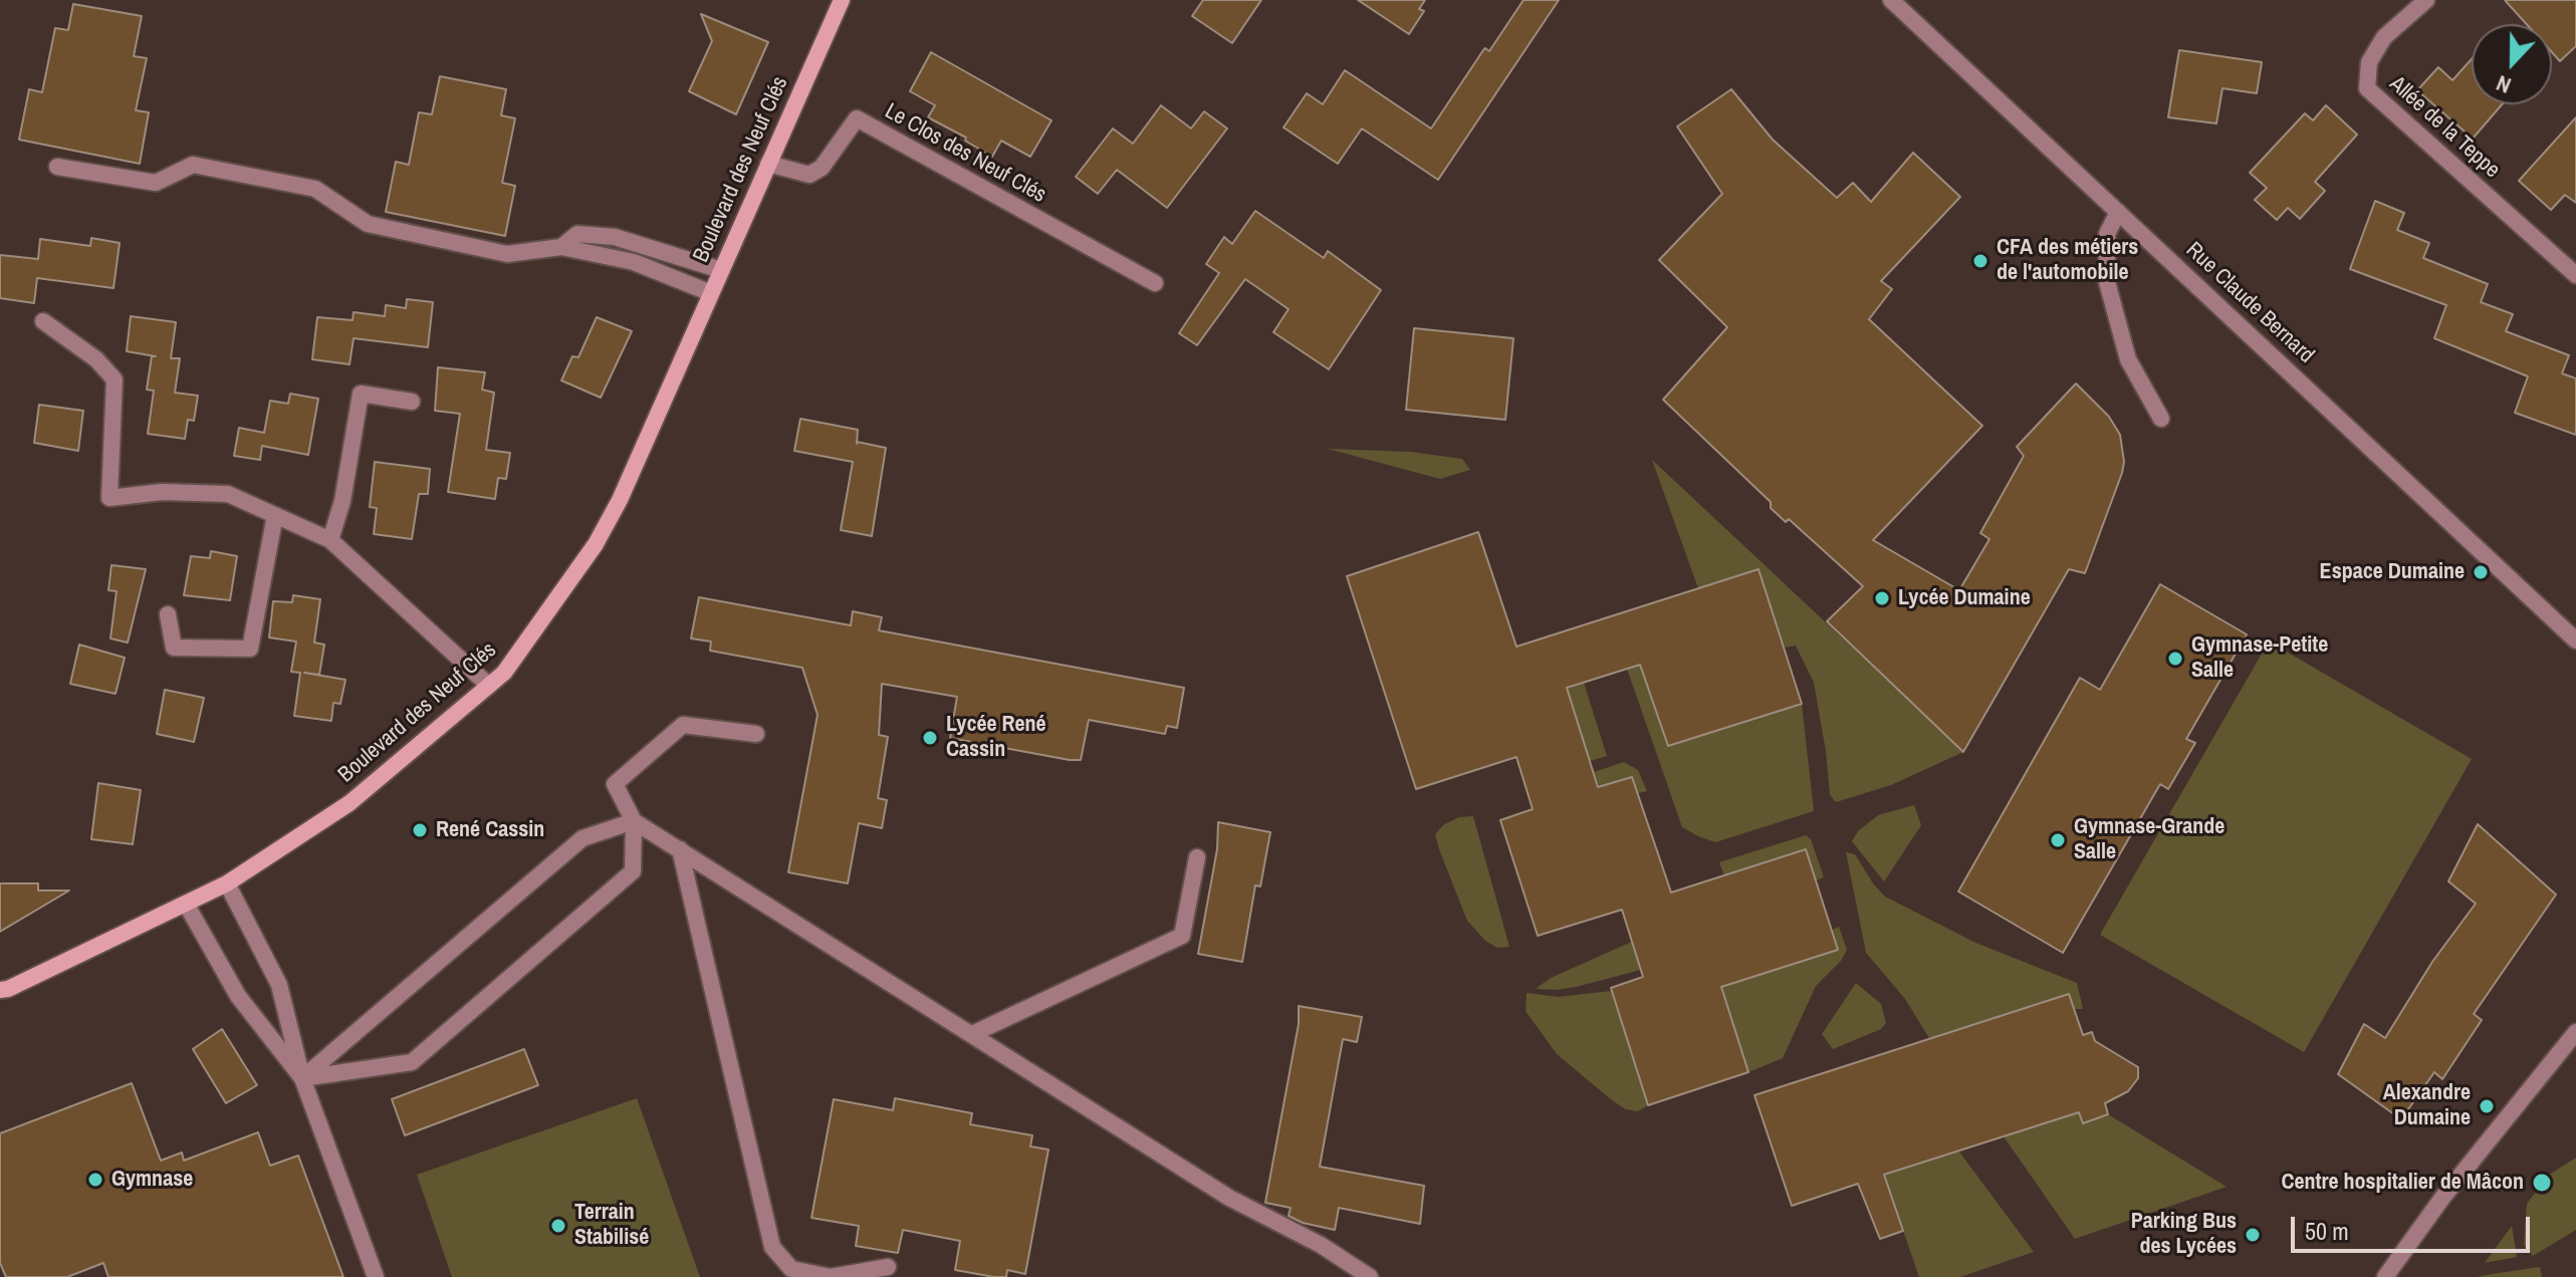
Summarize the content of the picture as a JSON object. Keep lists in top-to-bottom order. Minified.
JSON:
{"streets":{"main road":["Boulevard des Neuf Clés"],"street":["Allée de la Teppe","Le Clos des Neuf Clés","Rue Claude Bernard"]},"crossings":[["Le Clos des Neuf Clés","Boulevard des Neuf Clés"]],"places":["CFA des métiers de l'automobile","Espace Dumaine","Lycée Dumaine","Gymnase-Petite Salle","Lycée René Cassin","René Cassin","Gymnase-Grande Salle","Alexandre Dumaine","Gymnase","Centre hospitalier de Mâcon","Terrain Stabilisé","Parking Bus des Lycées"],"scale_bar":"50 m","north":"bottom"}
